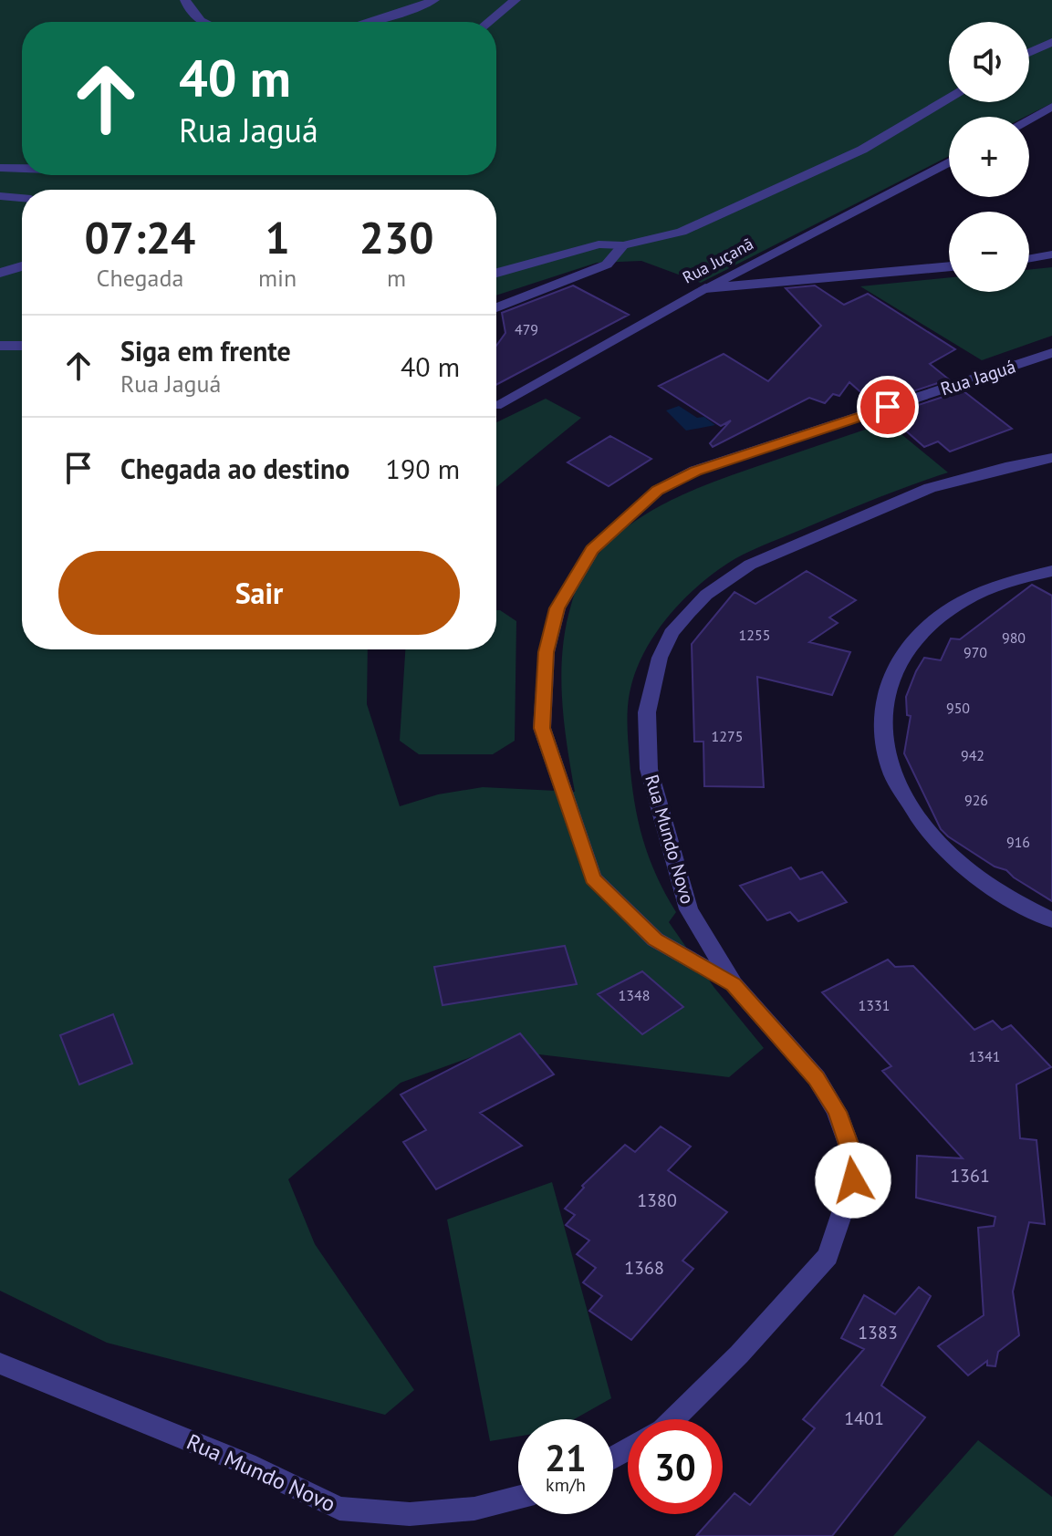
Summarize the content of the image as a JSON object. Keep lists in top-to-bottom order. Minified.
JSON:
{"streets":{"street":["Rua Juçanã","Rua Jaguá","Rua Mundo Novo"]},"crossings":[["Rua Jaguá","Rua Mundo Novo"]],"house_numbers":["479","1255","980","970","950","1275","942","926","916","1348","1331","1341","1361","1380","1368","1383","1401"],"page":{"map_buttons":["+","−"],"turn":["40 m","Rua Jaguá"],"eta":["07:24","Chegada","1","min","230","m"],"list":[{"name":"Siga em frente","note":"Rua Jaguá","value":"40 m"},{"name":"Chegada ao destino","value":"190 m"}],"buttons":"Sair","speed":"21 km/h","limit":"30"}}
